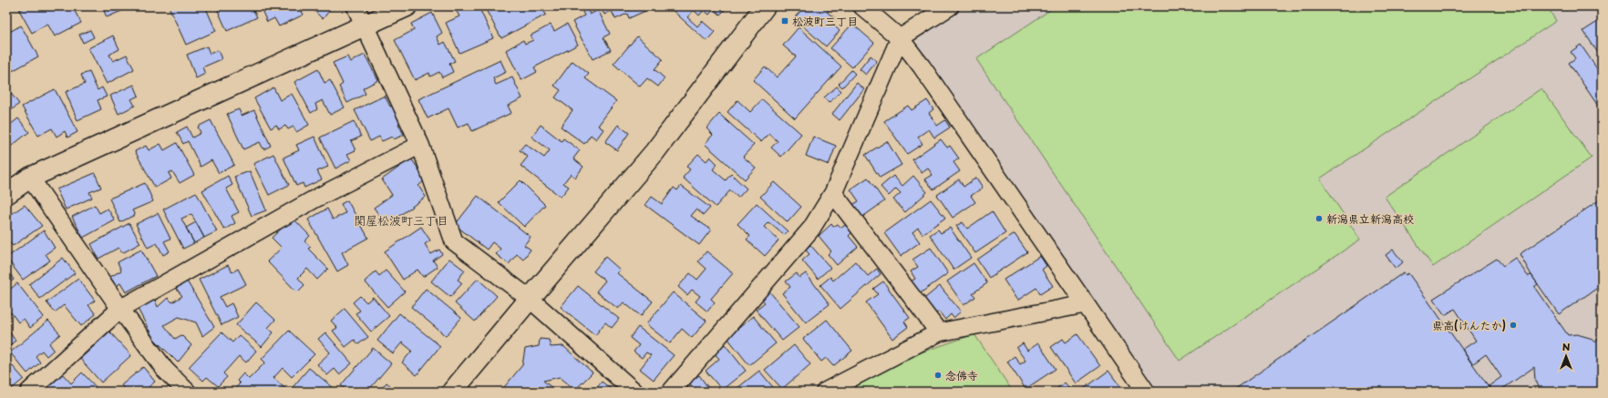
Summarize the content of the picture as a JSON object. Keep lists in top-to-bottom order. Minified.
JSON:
{"districts":["関屋松波町三丁目"],"places":{"transit":["松波町三丁目"],"other":["新潟県立新潟高校","県高(けんたか)","念佛寺"]},"north":"top"}
